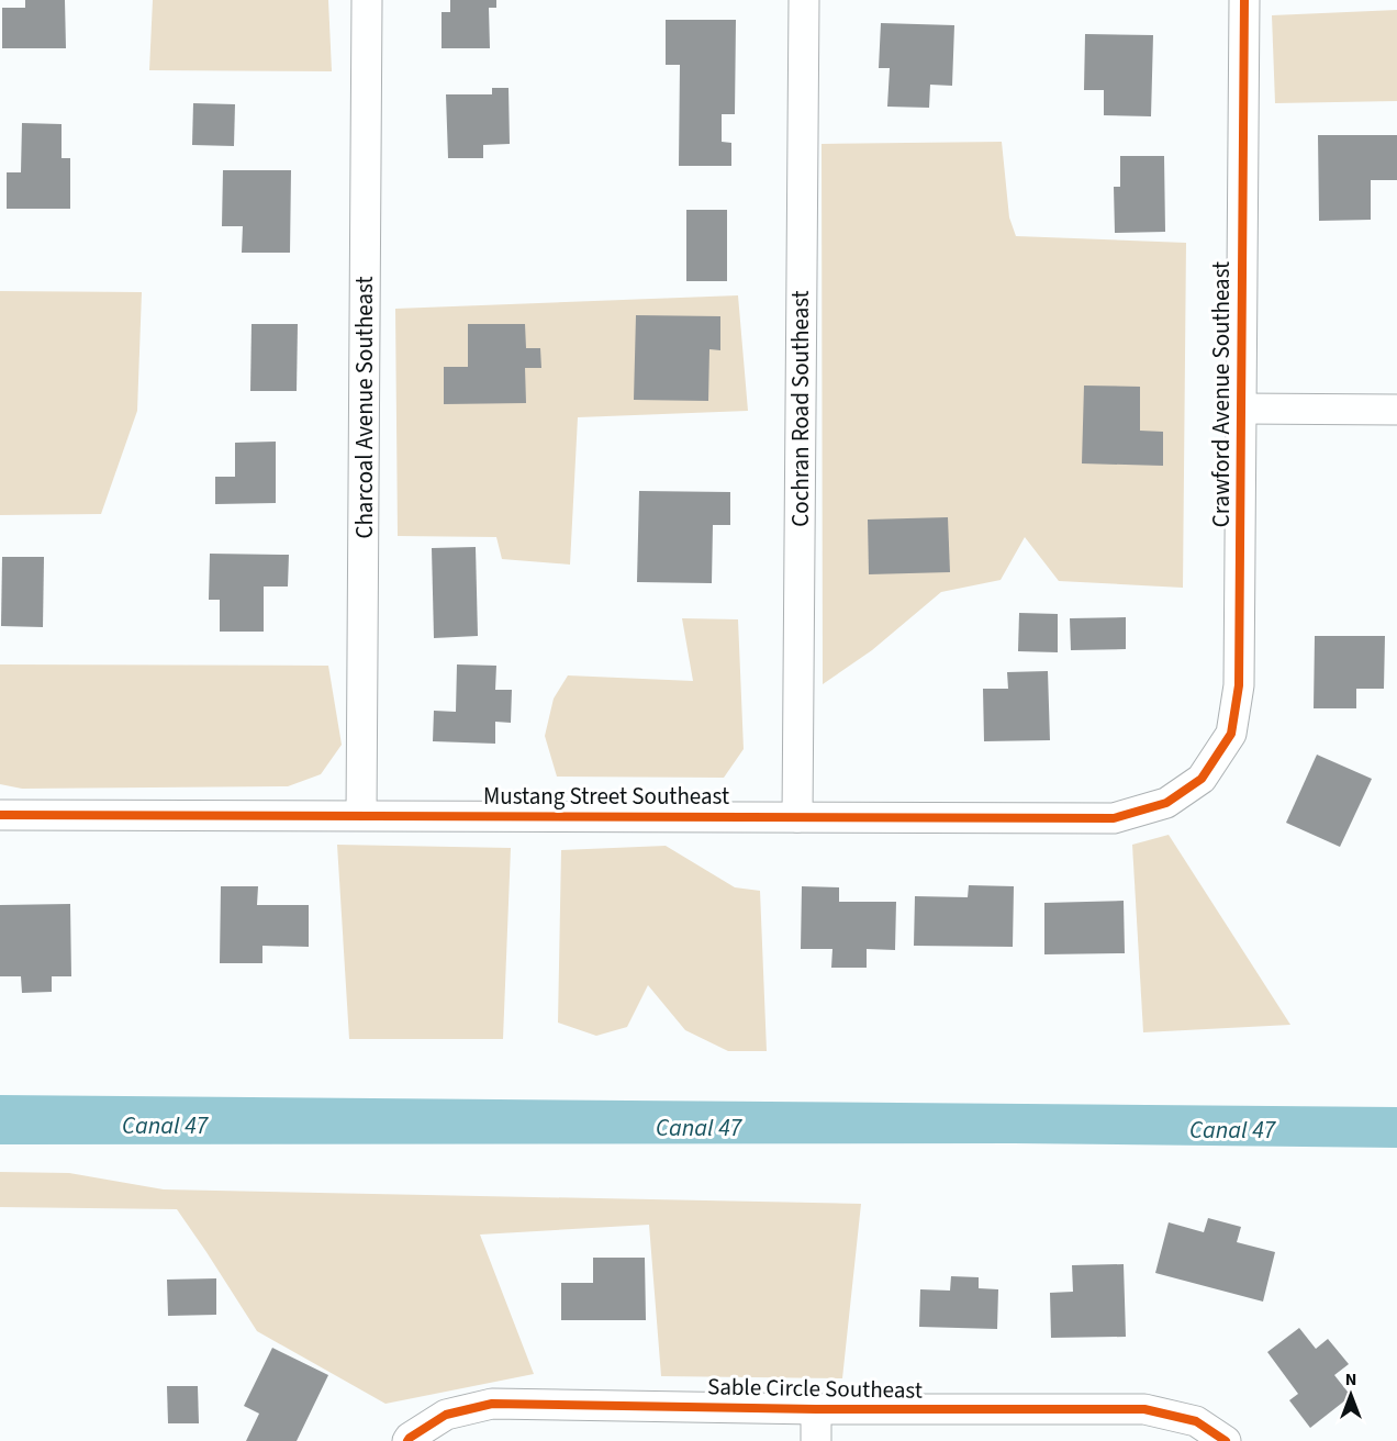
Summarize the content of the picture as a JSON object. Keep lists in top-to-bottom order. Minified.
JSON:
{"streets":{"street":["Crawford Avenue Southeast","Charcoal Avenue Southeast","Cochran Road Southeast","Mustang Street Southeast","Sable Circle Southeast"]},"crossings":[["Crawford Avenue Southeast","Mustang Street Southeast"],["Charcoal Avenue Southeast","Mustang Street Southeast"],["Cochran Road Southeast","Mustang Street Southeast"]],"water":["Canal 47"],"north":"top"}
